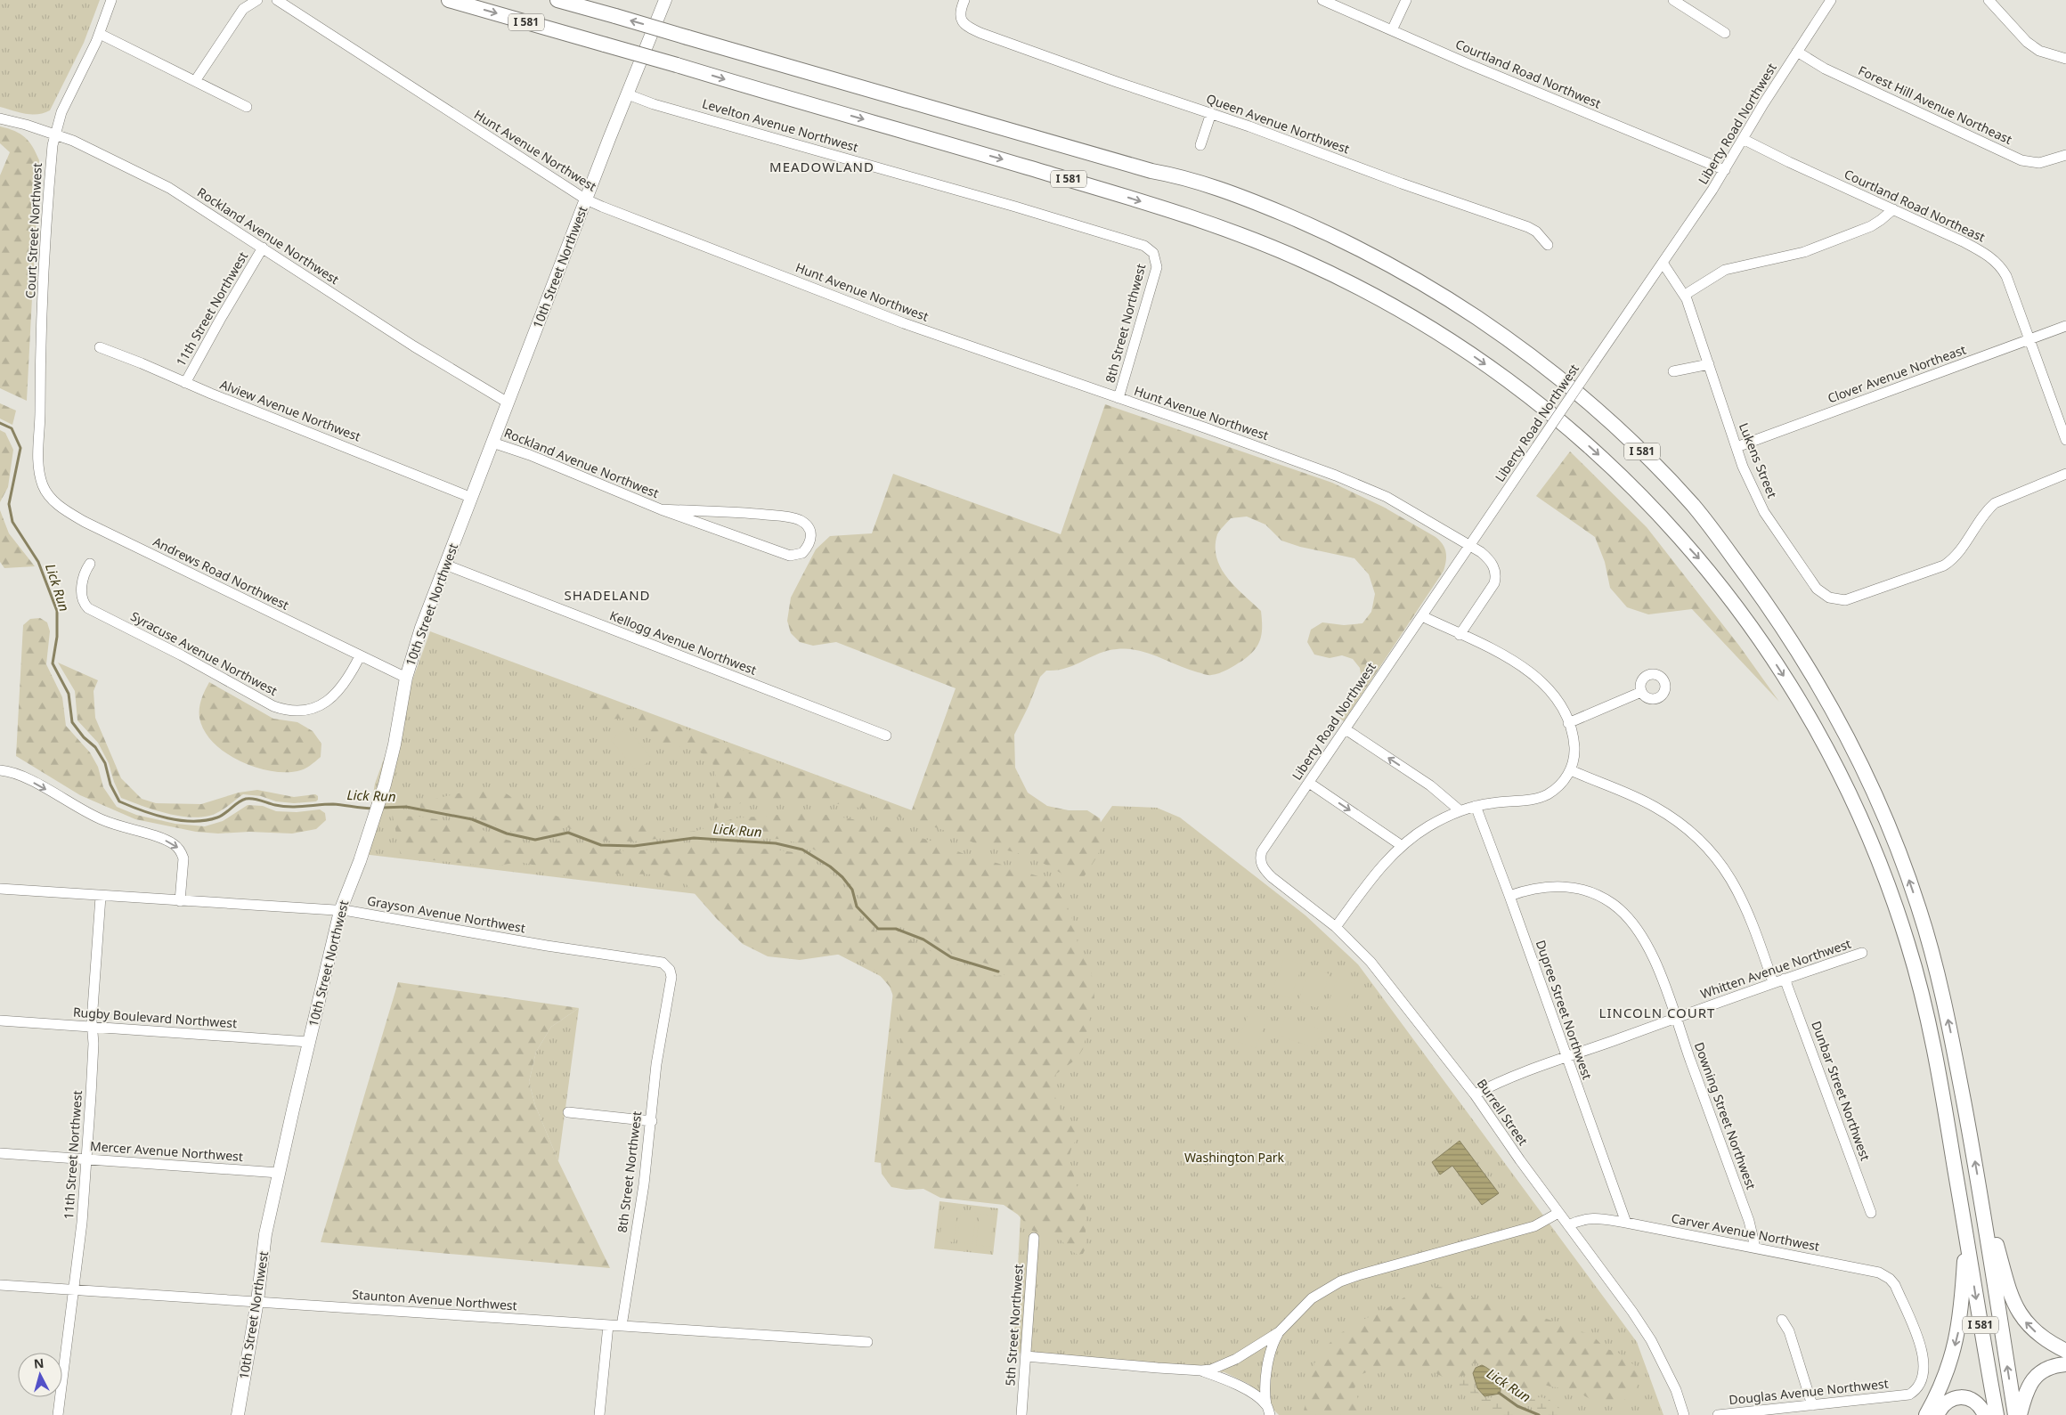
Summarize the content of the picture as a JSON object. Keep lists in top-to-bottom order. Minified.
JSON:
{"streets":{"highway":["I 581"],"main road":["10th Street Northwest"],"street":["Courtland Road Northwest","Forest Hill Avenue Northeast","Queen Avenue Northwest","Liberty Road Northwest","Levelton Avenue Northwest","Hunt Avenue Northwest","Courtland Road Northeast","Court Street Northwest","Rockland Avenue Northwest","11th Street Northwest","8th Street Northwest","Clover Avenue Northeast","Alview Avenue Northwest","Lukens Street","Andrews Road Northwest","Kellogg Avenue Northwest","Syracuse Avenue Northwest","Grayson Avenue Northwest","Whitten Avenue Northwest","Dupree Street Northwest","Rugby Boulevard Northwest","Dunbar Street Northwest","Burrell Street","Downing Street Northwest","Mercer Avenue Northwest","Carver Avenue Northwest","Staunton Avenue Northwest","5th Street Northwest","Douglas Avenue Northwest"]},"crossings":[["Courtland Road Northwest","Liberty Road Northwest"],["Forest Hill Avenue Northeast","Liberty Road Northwest"],["Liberty Road Northwest","Hunt Avenue Northwest"],["Liberty Road Northwest","Courtland Road Northeast"],["Liberty Road Northwest","Lukens Street"],["Liberty Road Northwest","Burrell Street"],["Levelton Avenue Northwest","10th Street Northwest"],["Levelton Avenue Northwest","8th Street Northwest"],["Hunt Avenue Northwest","10th Street Northwest"],["Hunt Avenue Northwest","8th Street Northwest"],["Courtland Road Northeast","Clover Avenue Northeast"],["Court Street Northwest","Rockland Avenue Northwest"],["Court Street Northwest","Andrews Road Northwest"],["Rockland Avenue Northwest","10th Street Northwest"],["Rockland Avenue Northwest","11th Street Northwest"],["10th Street Northwest","Alview Avenue Northwest"],["10th Street Northwest","Andrews Road Northwest"],["10th Street Northwest","Kellogg Avenue Northwest"],["10th Street Northwest","Grayson Avenue Northwest"],["10th Street Northwest","Rugby Boulevard Northwest"],["10th Street Northwest","Mercer Avenue Northwest"],["10th Street Northwest","Staunton Avenue Northwest"],["11th Street Northwest","Alview Avenue Northwest"],["11th Street Northwest","Grayson Avenue Northwest"],["11th Street Northwest","Rugby Boulevard Northwest"],["11th Street Northwest","Mercer Avenue Northwest"],["11th Street Northwest","Staunton Avenue Northwest"],["8th Street Northwest","Grayson Avenue Northwest"],["8th Street Northwest","Staunton Avenue Northwest"],["Clover Avenue Northeast","Lukens Street"],["Andrews Road Northwest","Syracuse Avenue Northwest"],["Whitten Avenue Northwest","Dupree Street Northwest"],["Whitten Avenue Northwest","Dunbar Street Northwest"],["Whitten Avenue Northwest","Burrell Street"],["Whitten Avenue Northwest","Downing Street Northwest"],["Dupree Street Northwest","Downing Street Northwest"],["Dupree Street Northwest","Carver Avenue Northwest"],["Burrell Street","Carver Avenue Northwest"],["Downing Street Northwest","Carver Avenue Northwest"],["Carver Avenue Northwest","Douglas Avenue Northwest"]],"districts":["MEADOWLAND","SHADELAND","LINCOLN COURT"],"water":["Lick Run"],"parks":["Washington Park"],"north":"top"}
